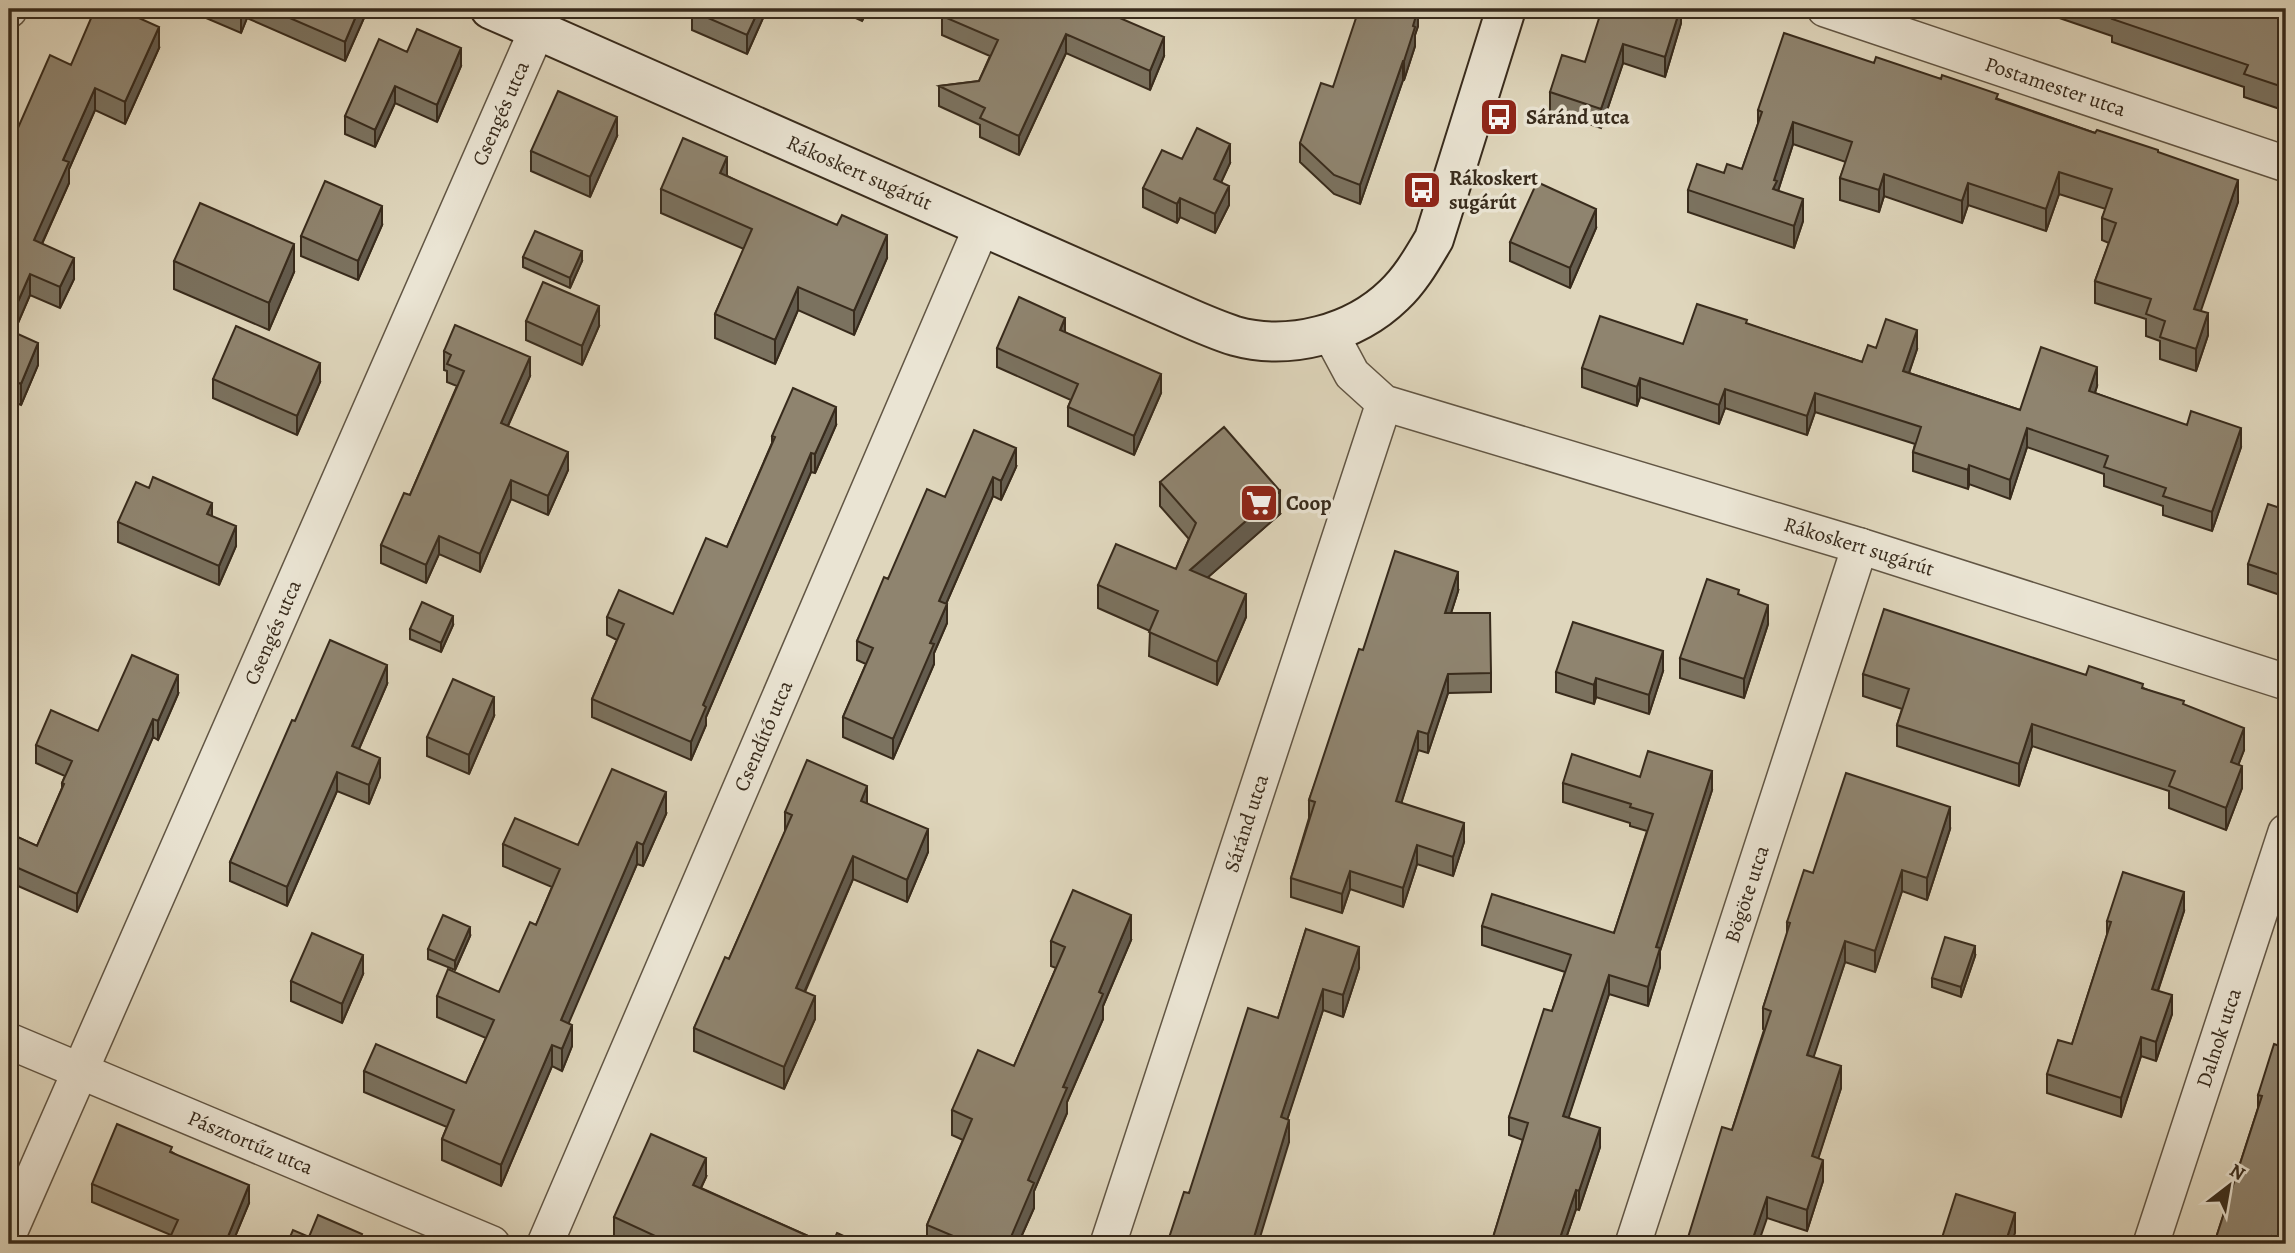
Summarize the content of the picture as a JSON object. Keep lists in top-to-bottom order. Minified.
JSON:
{"streets":{"street":["Postamester utca","Csengés utca","Rákoskert sugárút","Csendítő utca","Sáránd utca","Bögöte utca","Dalnok utca","Pásztortűz utca"]},"crossings":[["Csengés utca","Rákoskert sugárút"],["Csengés utca","Pásztortűz utca"],["Rákoskert sugárút","Csendítő utca"],["Rákoskert sugárút","Sáránd utca"],["Rákoskert sugárút","Bögöte utca"]],"places":{"bus stop":["Sáránd utca","Rákoskert sugárút"],"supermarket":["Coop"]},"north":"top right"}
